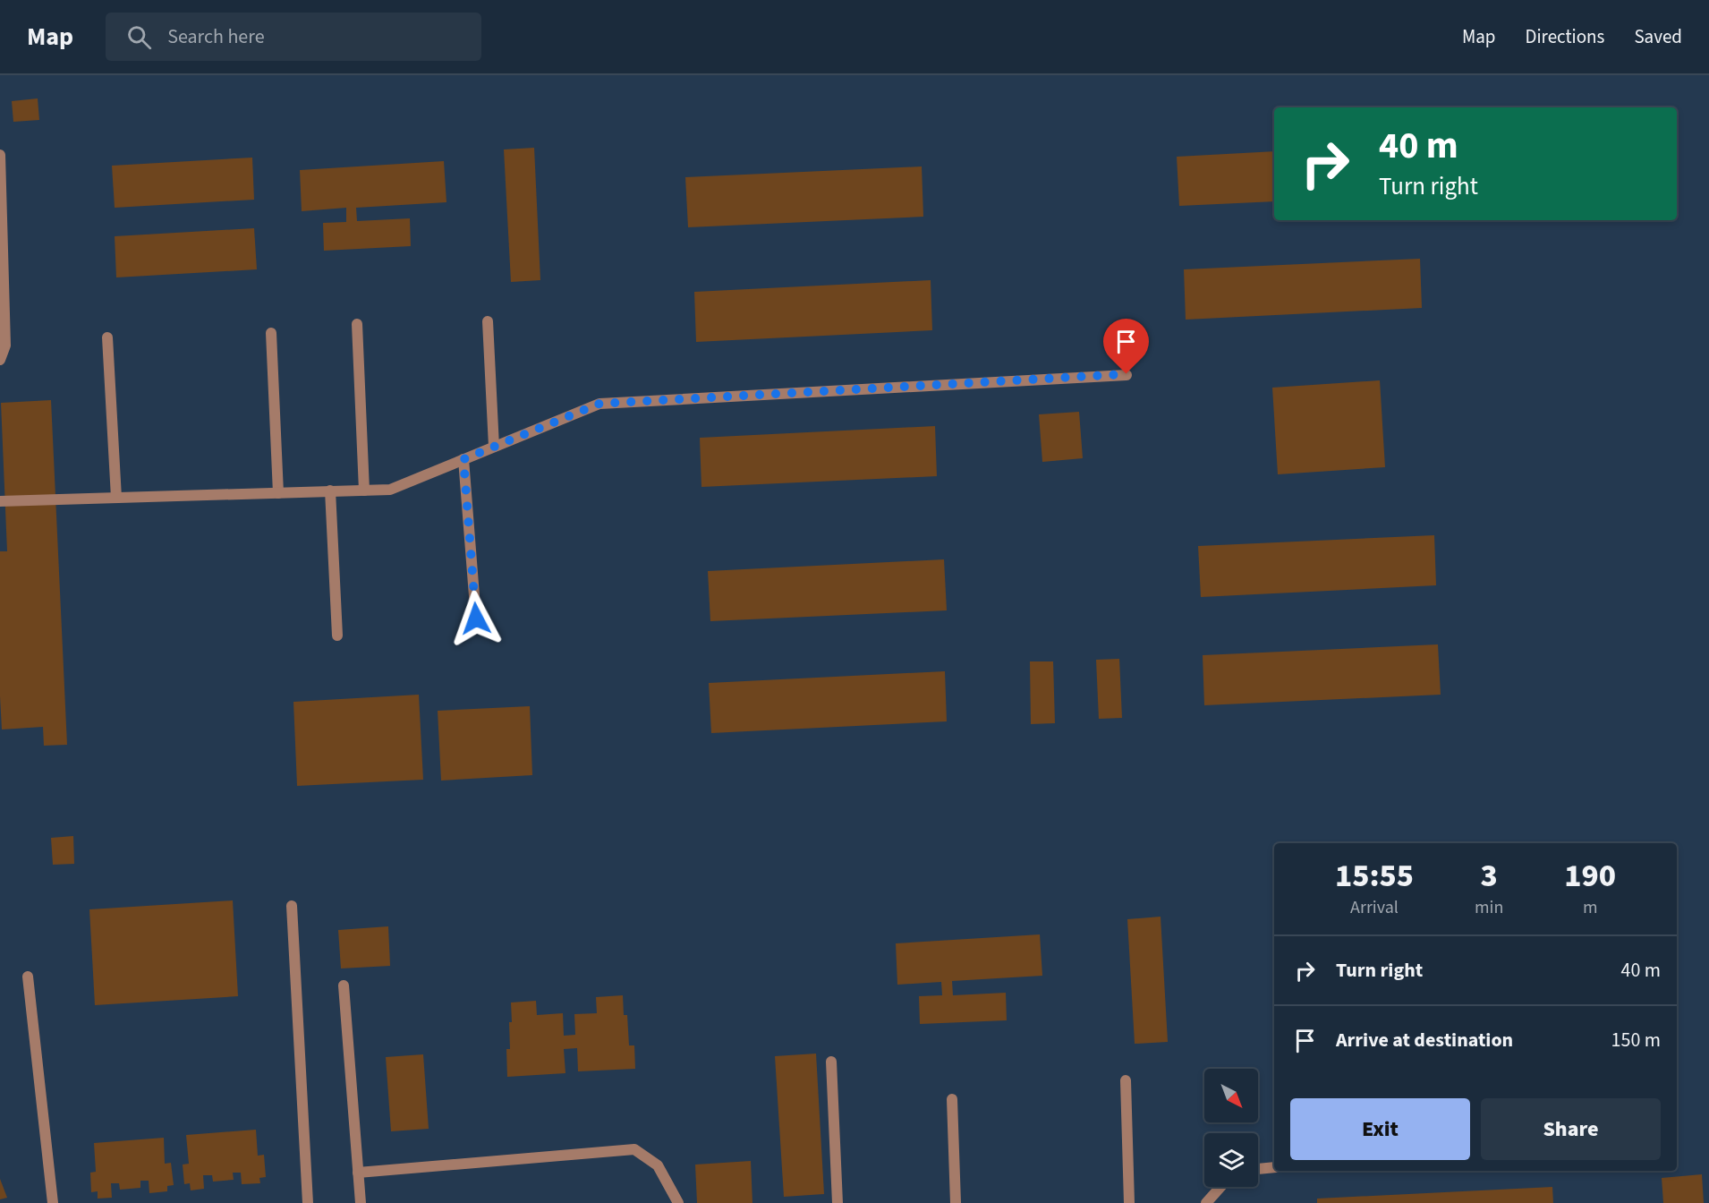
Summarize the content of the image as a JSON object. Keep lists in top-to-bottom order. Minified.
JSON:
{"north":"bottom right","page":{"header":"Map","search":"Search here","nav":["Map","Directions","Saved"],"turn":["40 m","Turn right"],"eta":["15:55","Arrival","3","min","190","m"],"list":[{"name":"Turn right","value":"40 m"},{"name":"Arrive at destination","value":"150 m"}],"buttons":["Exit","Share"]}}
